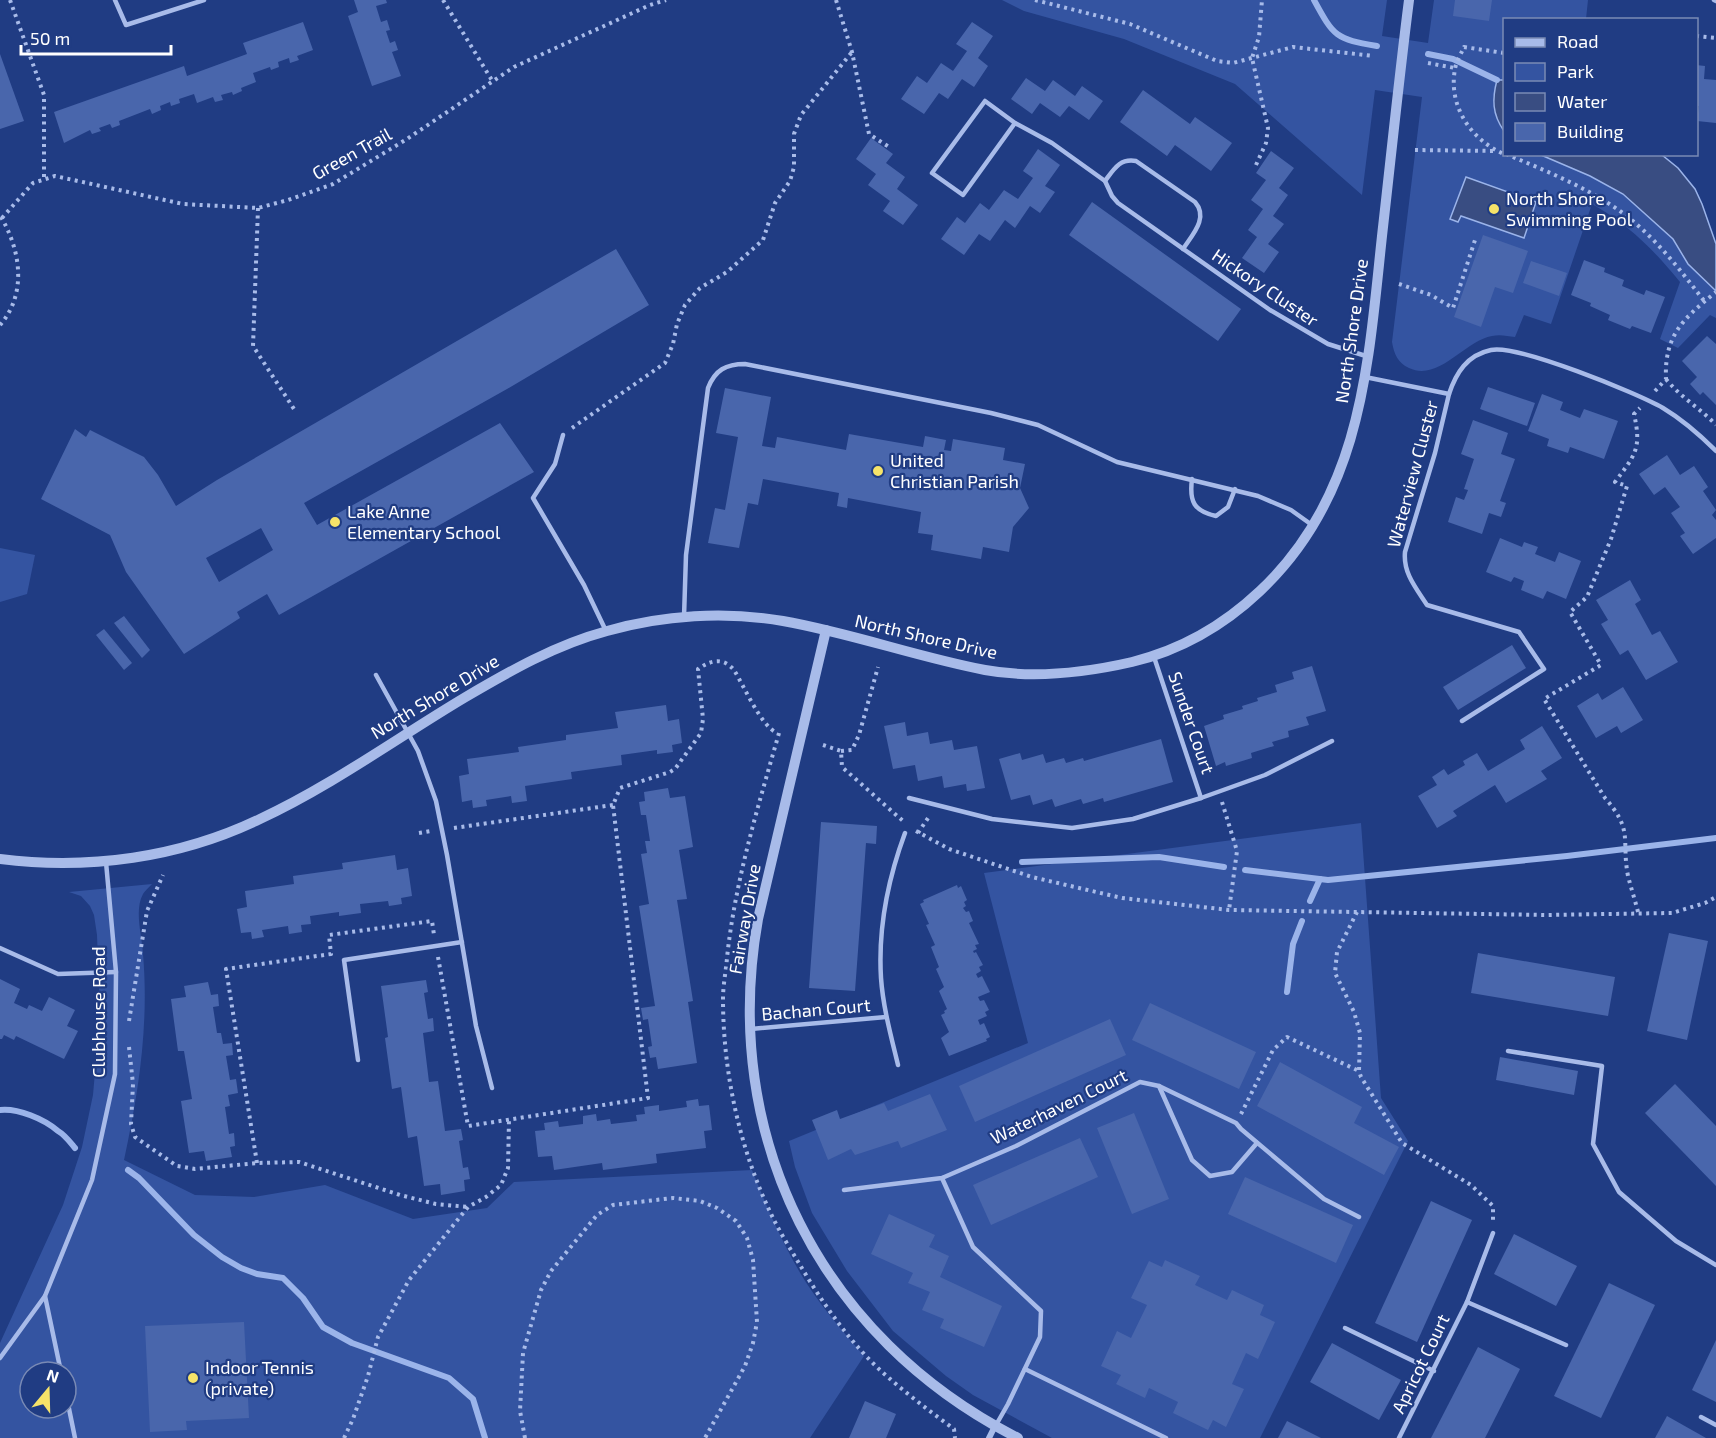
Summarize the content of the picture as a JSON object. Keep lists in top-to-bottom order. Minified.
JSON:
{"streets":{"street":["North Shore Drive","Fairway Drive"],"lane":["Hickory Cluster","Waterview Cluster","Sunder Court","Bachan Court","Clubhouse Road","Waterhaven Court","Apricot Court"],"path":["Green Trail"]},"crossings":[["Hickory Cluster","North Shore Drive"],["North Shore Drive","Waterview Cluster"],["North Shore Drive","Sunder Court"],["North Shore Drive","Fairway Drive"],["North Shore Drive","Clubhouse Road"],["Fairway Drive","Bachan Court"]],"places":["North Shore Swimming Pool","United Christian Parish","Lake Anne Elementary School","Indoor Tennis (private)"],"legend":["Road","Park","Water","Building"],"scale_bar":"50 m","north":"top"}
